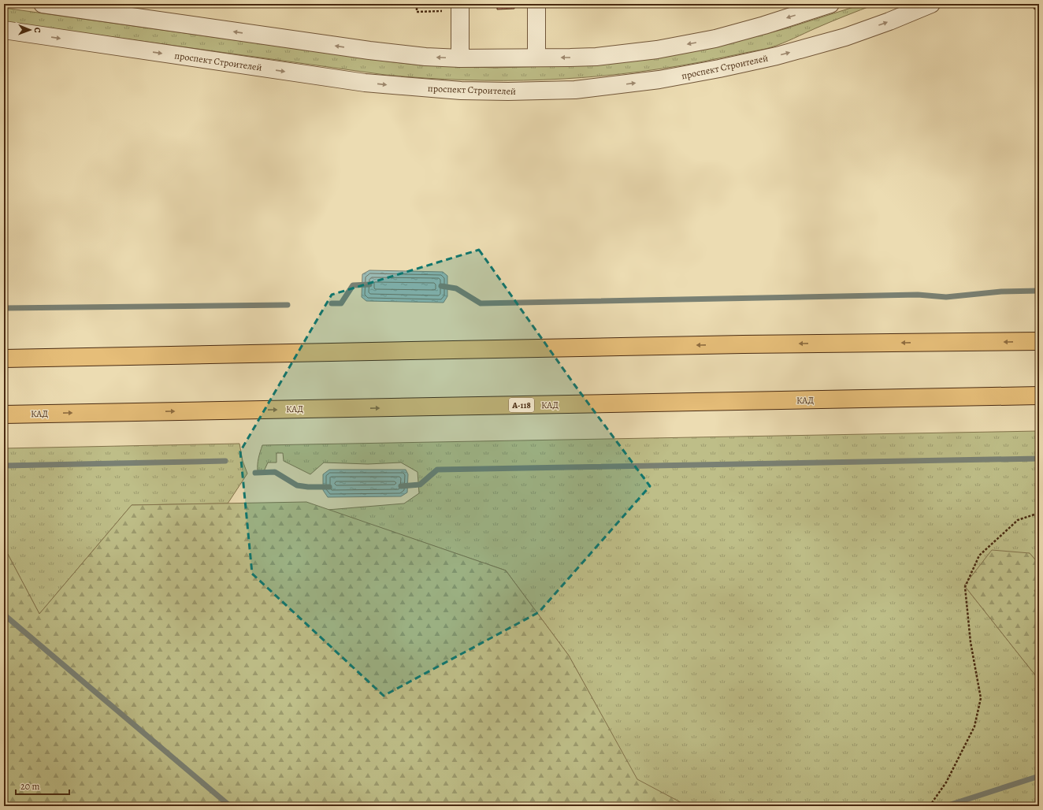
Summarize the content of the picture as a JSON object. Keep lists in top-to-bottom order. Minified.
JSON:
{"streets":{"highway":["КАД","А-118"],"street":["проспект Строителей"]},"scale_bar":"20 m","north":"right"}
